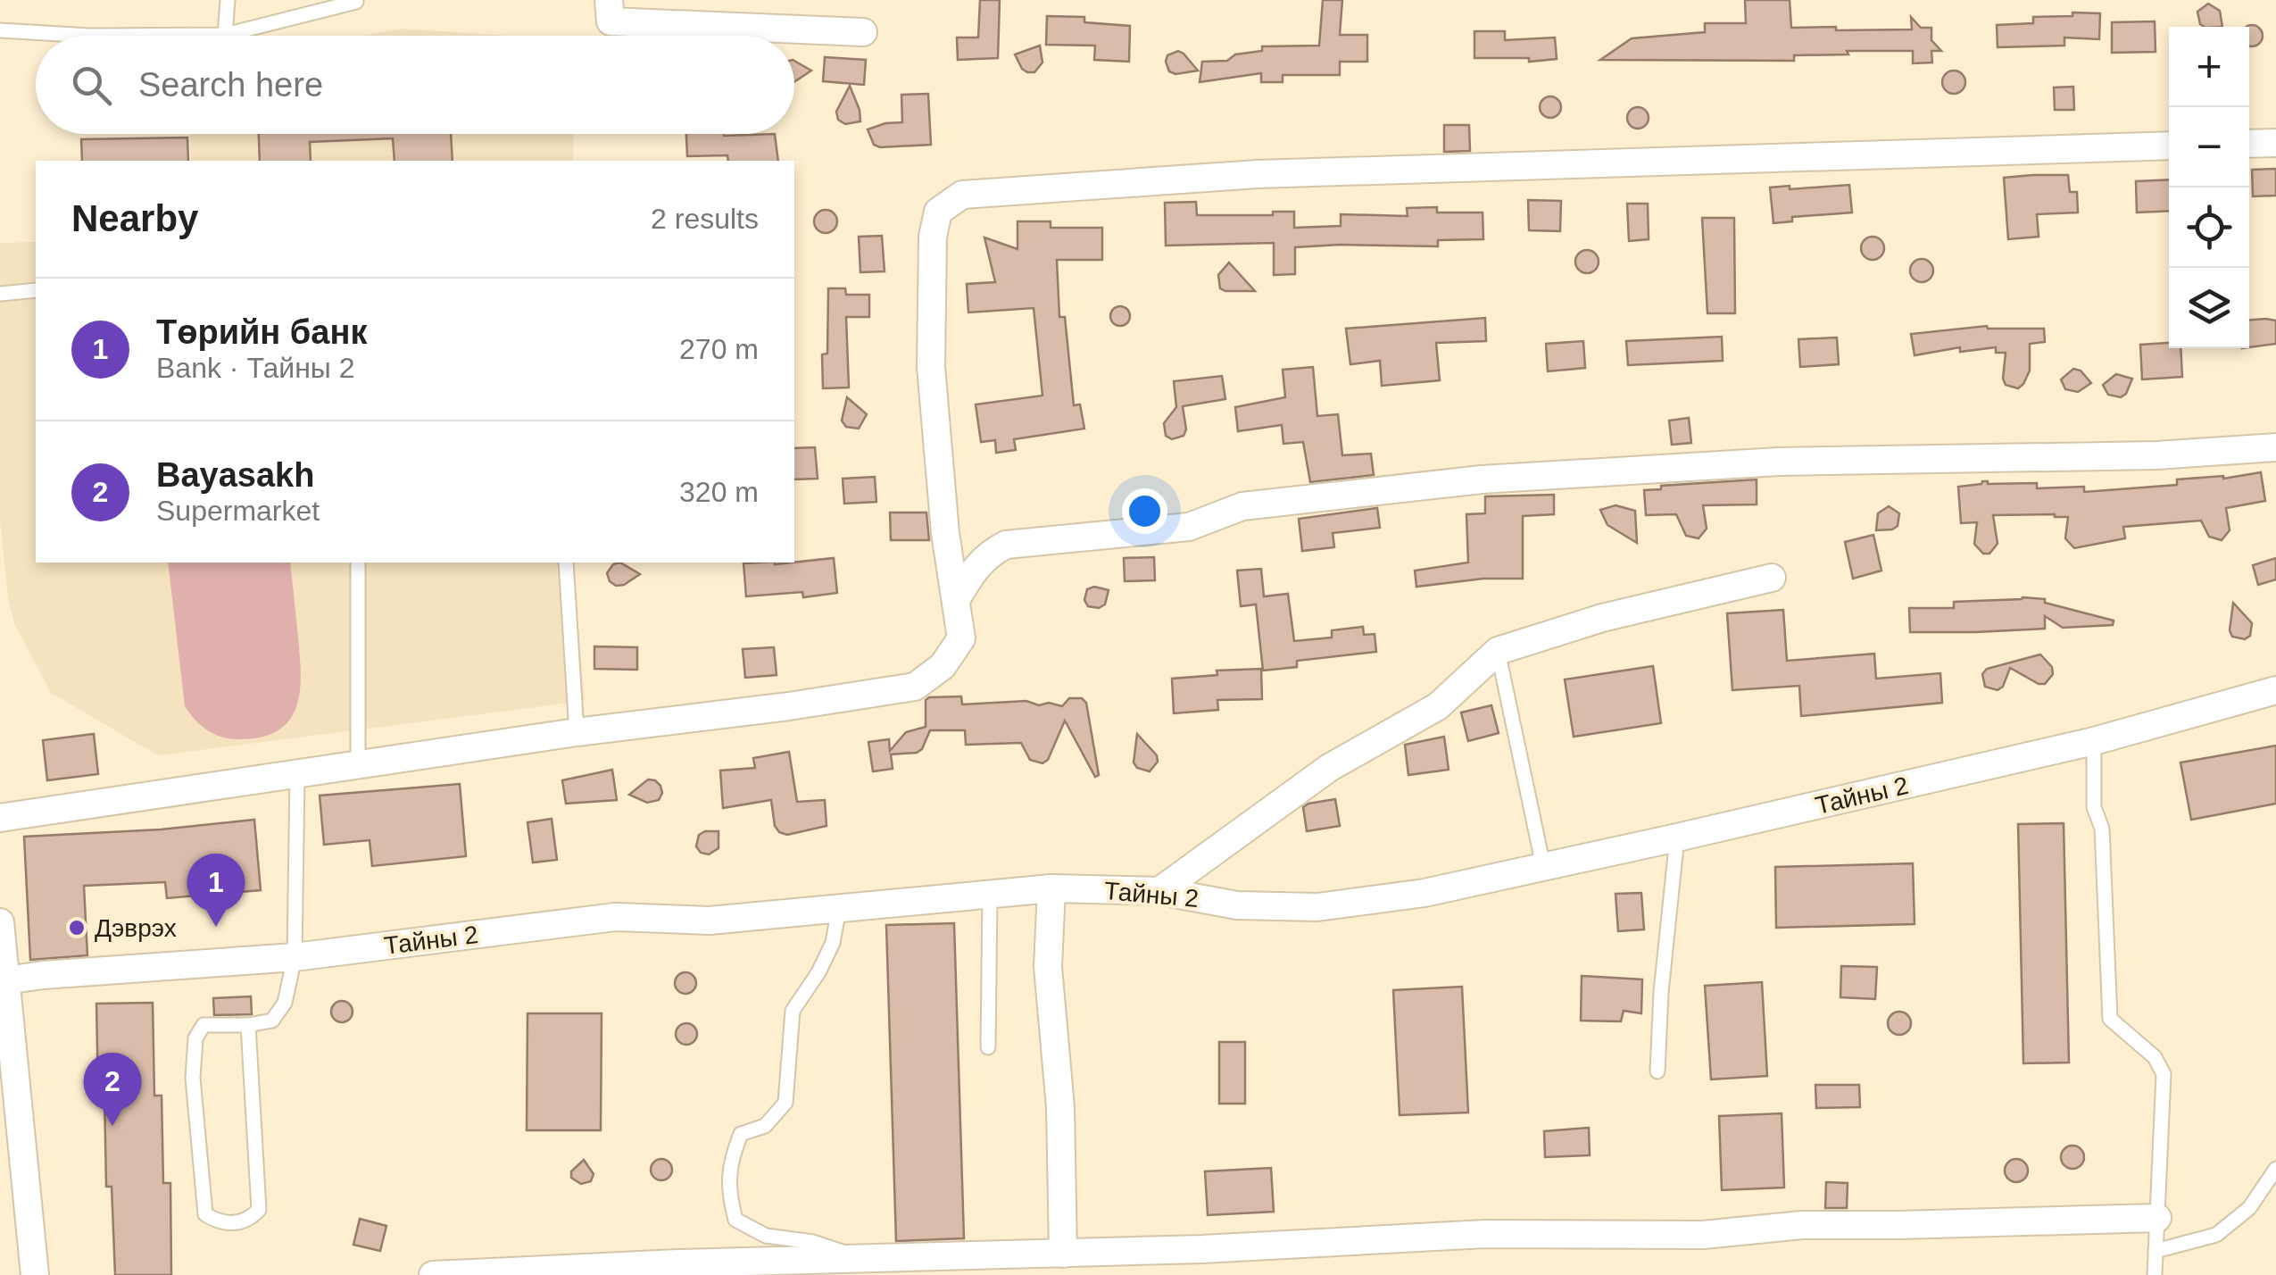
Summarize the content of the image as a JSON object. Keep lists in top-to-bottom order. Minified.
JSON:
{"streets":{"street":["Тайны 2"]},"places":["Дэврэх"],"page":{"map_buttons":["+","−"],"search":"Search here","heading":["Nearby","2 results"],"list":[{"mark":"1","name":"Төрийн банк","note":"Bank · Тайны 2","value":"270 m"},{"mark":"2","name":"Bayasakh","note":"Supermarket","value":"320 m"}],"pins":["1","2"]}}
